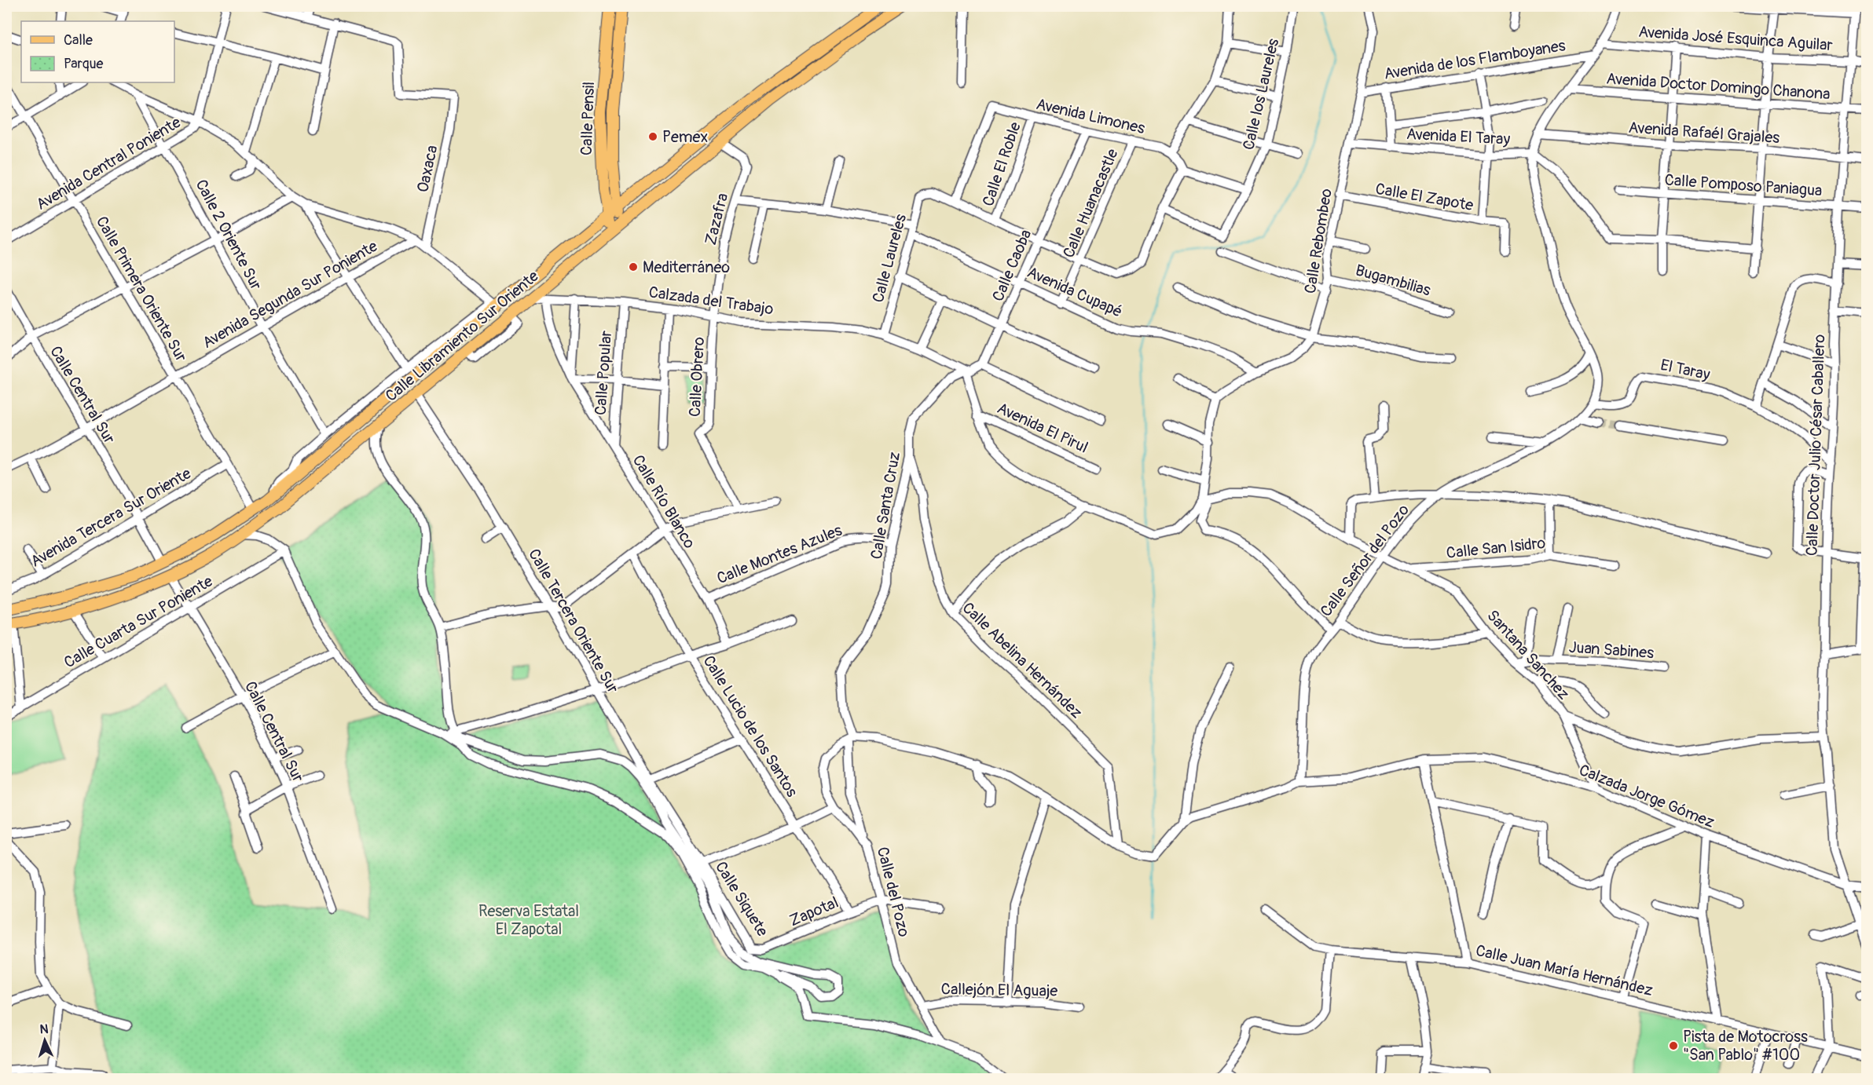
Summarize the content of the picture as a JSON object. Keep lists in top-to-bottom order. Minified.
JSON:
{"streets":{"main road":["Calle Pensil","Calle Libramiento Sur Oriente"],"street":["Avenida José Esquinca Aguilar","Avenida de los Flamboyanes","Avenida Doctor Domingo Chanona","Calle los Laureles","Avenida Limones","Avenida Rafaél Grajales","Avenida El Taray","Avenida Central Poniente","Calle El Roble","Oaxaca","Calle Pomposo Paniagua","Calle El Zapote","Calle Huanacastle","Zazafra","Calle 2 Oriente Sur","Calle Rebombeo","Calle Laureles","Calle Caoba","Bugambilias","Calle Primera Oriente Sur","Avenida Cupapé","Avenida Segunda Sur Poniente","Calzada del Trabajo","El Taray","Calle Popular","Calle Obrero","Calle Central Sur","Avenida El Pirul","Calle Doctor Julio César Caballero","Calle Río Blanco","Calle Santa Cruz","Avenida Tercera Sur Oriente","Calle San Isidro","Calle Montes Azules","Calle Señor del Pozo","Calle Tercera Oriente Sur","Calle Cuarta Sur Poniente","Juan Sabines","Santana Sanchez","Calle Abelina Hernández","Calle Lucio de los Santos","Calzada Jorge Gómez","Calle del Pozo","Calle Siquete","Zapotal","Calle Juan María Hernández","Callejón El Aguaje"]},"crossings":[["Avenida José Esquinca Aguilar","Calle Doctor Julio César Caballero"],["Avenida José Esquinca Aguilar","Calle Señor del Pozo"],["Avenida de los Flamboyanes","Calle Rebombeo"],["Avenida de los Flamboyanes","Calle Señor del Pozo"],["Avenida Doctor Domingo Chanona","Calle Doctor Julio César Caballero"],["Avenida Doctor Domingo Chanona","Calle Señor del Pozo"],["Avenida Limones","Calle El Roble"],["Avenida Limones","Calle Huanacastle"],["Avenida Limones","Calle Laureles"],["Avenida Limones","Calle Caoba"],["Calle Pensil","Calle Libramiento Sur Oriente"],["Avenida Rafaél Grajales","Calle Doctor Julio César Caballero"],["Avenida Rafaél Grajales","Calle Señor del Pozo"],["Avenida El Taray","Calle Rebombeo"],["Avenida El Taray","Calle Señor del Pozo"],["Avenida Central Poniente","Calle 2 Oriente Sur"],["Avenida Central Poniente","Calle Primera Oriente Sur"],["Calle Pomposo Paniagua","Calle Doctor Julio César Caballero"],["Calle El Zapote","Calle Rebombeo"],["Calle Huanacastle","Avenida Cupapé"],["Zazafra","Calzada del Trabajo"],["Zazafra","Calle Libramiento Sur Oriente"],["Zazafra","Calle Obrero"],["Calle 2 Oriente Sur","Avenida Segunda Sur Poniente"],["Calle Rebombeo","Bugambilias"],["Calle Rebombeo","Avenida Cupapé"],["Calle Laureles","Avenida Cupapé"],["Calle Laureles","Calzada del Trabajo"],["Calle Caoba","Avenida Cupapé"],["Calle Primera Oriente Sur","Avenida Segunda Sur Poniente"],["Calle Primera Oriente Sur","Calle Libramiento Sur Oriente"],["Calle Primera Oriente Sur","Avenida Tercera Sur Oriente"],["Avenida Segunda Sur Poniente","Calle Central Sur"],["Calzada del Trabajo","Calle Libramiento Sur Oriente"],["Calzada del Trabajo","Calle Popular"],["Calzada del Trabajo","Calle Obrero"],["Calzada del Trabajo","Calle Río Blanco"],["Calzada del Trabajo","Calle Santa Cruz"],["Calle Libramiento Sur Oriente","Calle Central Sur"],["Calle Libramiento Sur Oriente","Calle Tercera Oriente Sur"],["El Taray","Calle Señor del Pozo"],["Calle Popular","Calle Río Blanco"],["Calle Central Sur","Avenida Tercera Sur Oriente"],["Calle Central Sur","Calle Cuarta Sur Poniente"],["Calle Doctor Julio César Caballero","Calzada Jorge Gómez"],["Calle Río Blanco","Calle Montes Azules"],["Calle Santa Cruz","Calle Montes Azules"],["Calle Santa Cruz","Calle Abelina Hernández"],["Calle Santa Cruz","Calle del Pozo"],["Calle San Isidro","Santana Sanchez"],["Calle Señor del Pozo","Santana Sanchez"],["Calle Señor del Pozo","Calzada Jorge Gómez"],["Calle Tercera Oriente Sur","Calle Siquete"],["Juan Sabines","Santana Sanchez"],["Santana Sanchez","Calzada Jorge Gómez"],["Calle Lucio de los Santos","Zapotal"],["Calle del Pozo","Zapotal"],["Calle del Pozo","Callejón El Aguaje"],["Calle Siquete","Zapotal"]],"parks":["Reserva Estatal El Zapotal"],"places":["Pemex","Mediterráneo","Pista de Motocross \"San Pablo\" #100"],"legend":["Calle","Parque"],"north":"top"}
